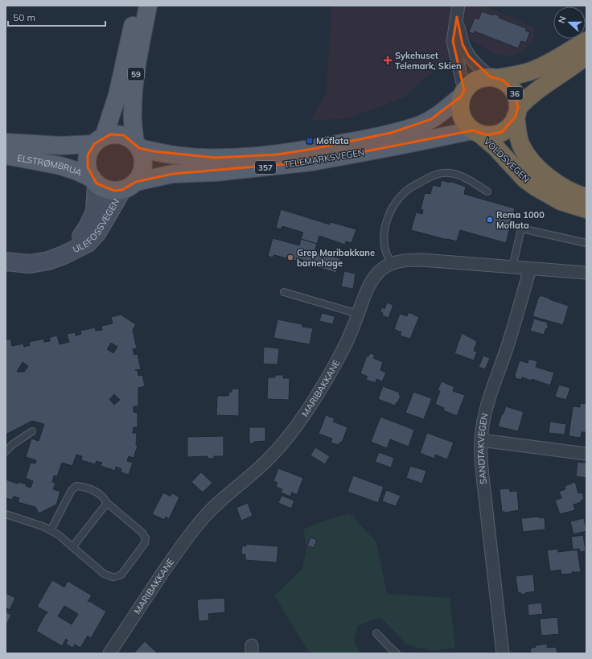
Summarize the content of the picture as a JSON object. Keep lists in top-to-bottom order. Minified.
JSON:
{"streets":{"highway":["36","VOLDSVEGEN"],"main road":["59","TELEMARKSVEGEN","ELSTRØMBRUA","357"],"street":["ULEFOSSVEGEN","MARIBAKKANE","SANDTAKVEGEN"]},"crossings":[["59","TELEMARKSVEGEN"],["59","ELSTRØMBRUA"],["59","357"],["59","ULEFOSSVEGEN"],["36","TELEMARKSVEGEN"],["36","VOLDSVEGEN"],["TELEMARKSVEGEN","VOLDSVEGEN"],["TELEMARKSVEGEN","ELSTRØMBRUA"],["TELEMARKSVEGEN","357"],["TELEMARKSVEGEN","ULEFOSSVEGEN"],["ELSTRØMBRUA","357"],["ELSTRØMBRUA","ULEFOSSVEGEN"],["357","ULEFOSSVEGEN"],["MARIBAKKANE","SANDTAKVEGEN"]],"places":{"health":["Sykehuset Telemark, Skien"],"transit":["Moflata"],"other":["Rema 1000 Moflata","Grep Maribakkane barnehage"]},"scale_bar":"50 m","north":"left"}
